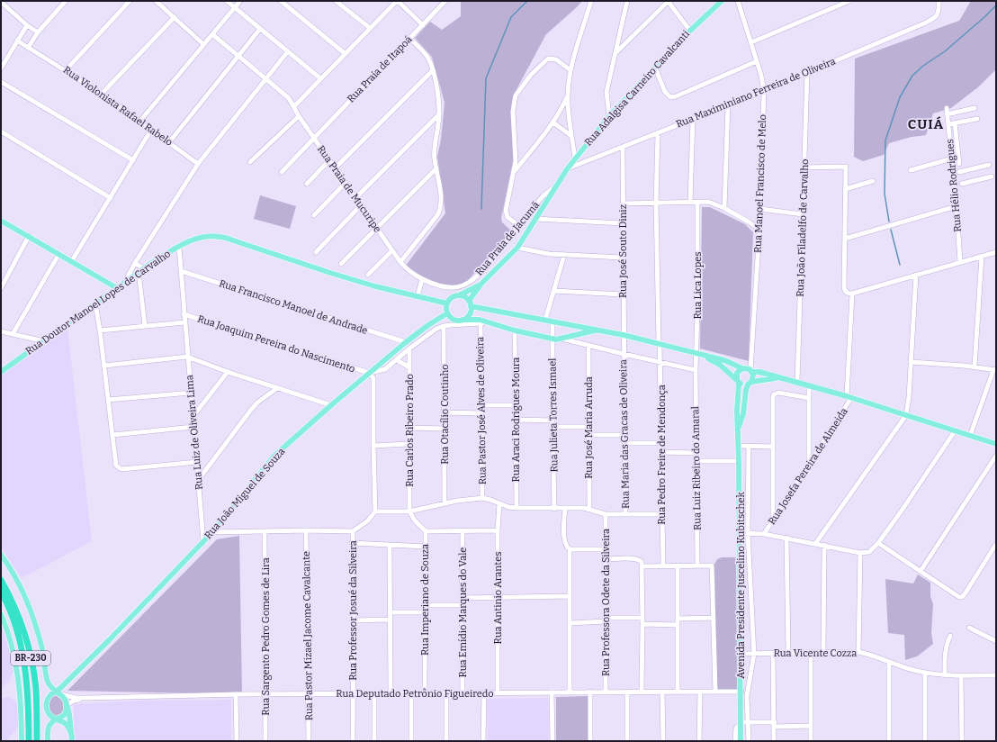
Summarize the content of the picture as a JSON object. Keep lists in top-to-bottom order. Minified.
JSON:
{"streets":{"highway":["BR-230"],"main road":["Rua Adalgisa Carneiro Cavalcanti","Rua Doutor Manoel Lopes de Carvalho","Rua João Miguel de Souza","Avenida Presidente Juscelino Kubitschek"],"street":["Rua Praia de Itapoá","Rua Maximiniano Ferreira de Oliveira","Rua Violonista Rafael Rabelo","Rua Manoel Francisco de Melo","Rua Hélio Rodrigues","Rua Praia de Mucuripe","Rua João Filadelfo de Carvalho","Rua Praia de Jacumã","Rua José Souto Diniz","Rua Lica Lopes","Rua Francisco Manoel de Andrade","Rua Joaquim Pereira do Nascimento","Rua Pastor José Alves de Oliveira","Rua Otacílio Coutinho","Rua Julieta Torres Ismael","Rua Araci Rodrigues Moura","Rua José Maria Arruda","Rua Carlos Ribeiro Prado","Rua Luiz de Oliveira Lima","Rua Maria das Gracas de Oliveira","Rua Pedro Freire de Mendonça","Rua Josefa Pereira de Almeida","Rua Luiz Ribeiro do Amaral","Rua Antinio Arantes","Rua Imperiano de Souza","Rua Professora Odete da Silveira","Rua Professor Josué da Silveira","Rua Emídio Marques do Vale","Rua Pastor Mizael Jacome Cavalcante","Rua Sargento Pedro Gomes de Lira","Rua Vicente Cozza","Rua Deputado Petrônio Figueiredo"]},"crossings":[["Rua Praia de Itapoá","Rua Praia de Mucuripe"],["Rua Adalgisa Carneiro Cavalcanti","Rua Maximiniano Ferreira de Oliveira"],["Rua Adalgisa Carneiro Cavalcanti","Rua Praia de Jacumã"],["Rua Adalgisa Carneiro Cavalcanti","Rua Doutor Manoel Lopes de Carvalho"],["Rua Adalgisa Carneiro Cavalcanti","Rua João Miguel de Souza"],["Rua Maximiniano Ferreira de Oliveira","Rua Manoel Francisco de Melo"],["Rua Maximiniano Ferreira de Oliveira","Rua João Filadelfo de Carvalho"],["Rua Maximiniano Ferreira de Oliveira","Rua José Souto Diniz"],["Rua Maximiniano Ferreira de Oliveira","Rua Pedro Freire de Mendonça"],["Rua Manoel Francisco de Melo","Avenida Presidente Juscelino Kubitschek"],["Rua Praia de Mucuripe","Rua Praia de Jacumã"],["Rua José Souto Diniz","Rua Maria das Gracas de Oliveira"],["Rua Lica Lopes","Rua Luiz Ribeiro do Amaral"],["Rua Doutor Manoel Lopes de Carvalho","Rua Luiz de Oliveira Lima"],["Rua Doutor Manoel Lopes de Carvalho","Rua João Miguel de Souza"],["Rua Francisco Manoel de Andrade","Rua Luiz de Oliveira Lima"],["Rua Francisco Manoel de Andrade","Rua João Miguel de Souza"],["Rua Joaquim Pereira do Nascimento","Rua Luiz de Oliveira Lima"],["Rua Joaquim Pereira do Nascimento","Rua João Miguel de Souza"],["Rua Carlos Ribeiro Prado","Rua Imperiano de Souza"],["Rua Luiz de Oliveira Lima","Rua João Miguel de Souza"],["Rua João Miguel de Souza","Rua Deputado Petrônio Figueiredo"],["Avenida Presidente Juscelino Kubitschek","Rua Vicente Cozza"],["Avenida Presidente Juscelino Kubitschek","Rua Deputado Petrônio Figueiredo"],["Rua Antinio Arantes","Rua Deputado Petrônio Figueiredo"],["Rua Imperiano de Souza","Rua Deputado Petrônio Figueiredo"],["Rua Professora Odete da Silveira","Rua Deputado Petrônio Figueiredo"],["Rua Professor Josué da Silveira","Rua Deputado Petrônio Figueiredo"],["Rua Emídio Marques do Vale","Rua Deputado Petrônio Figueiredo"],["Rua Pastor Mizael Jacome Cavalcante","Rua Deputado Petrônio Figueiredo"],["Rua Sargento Pedro Gomes de Lira","Rua Deputado Petrônio Figueiredo"]],"districts":["CUIÁ"]}
